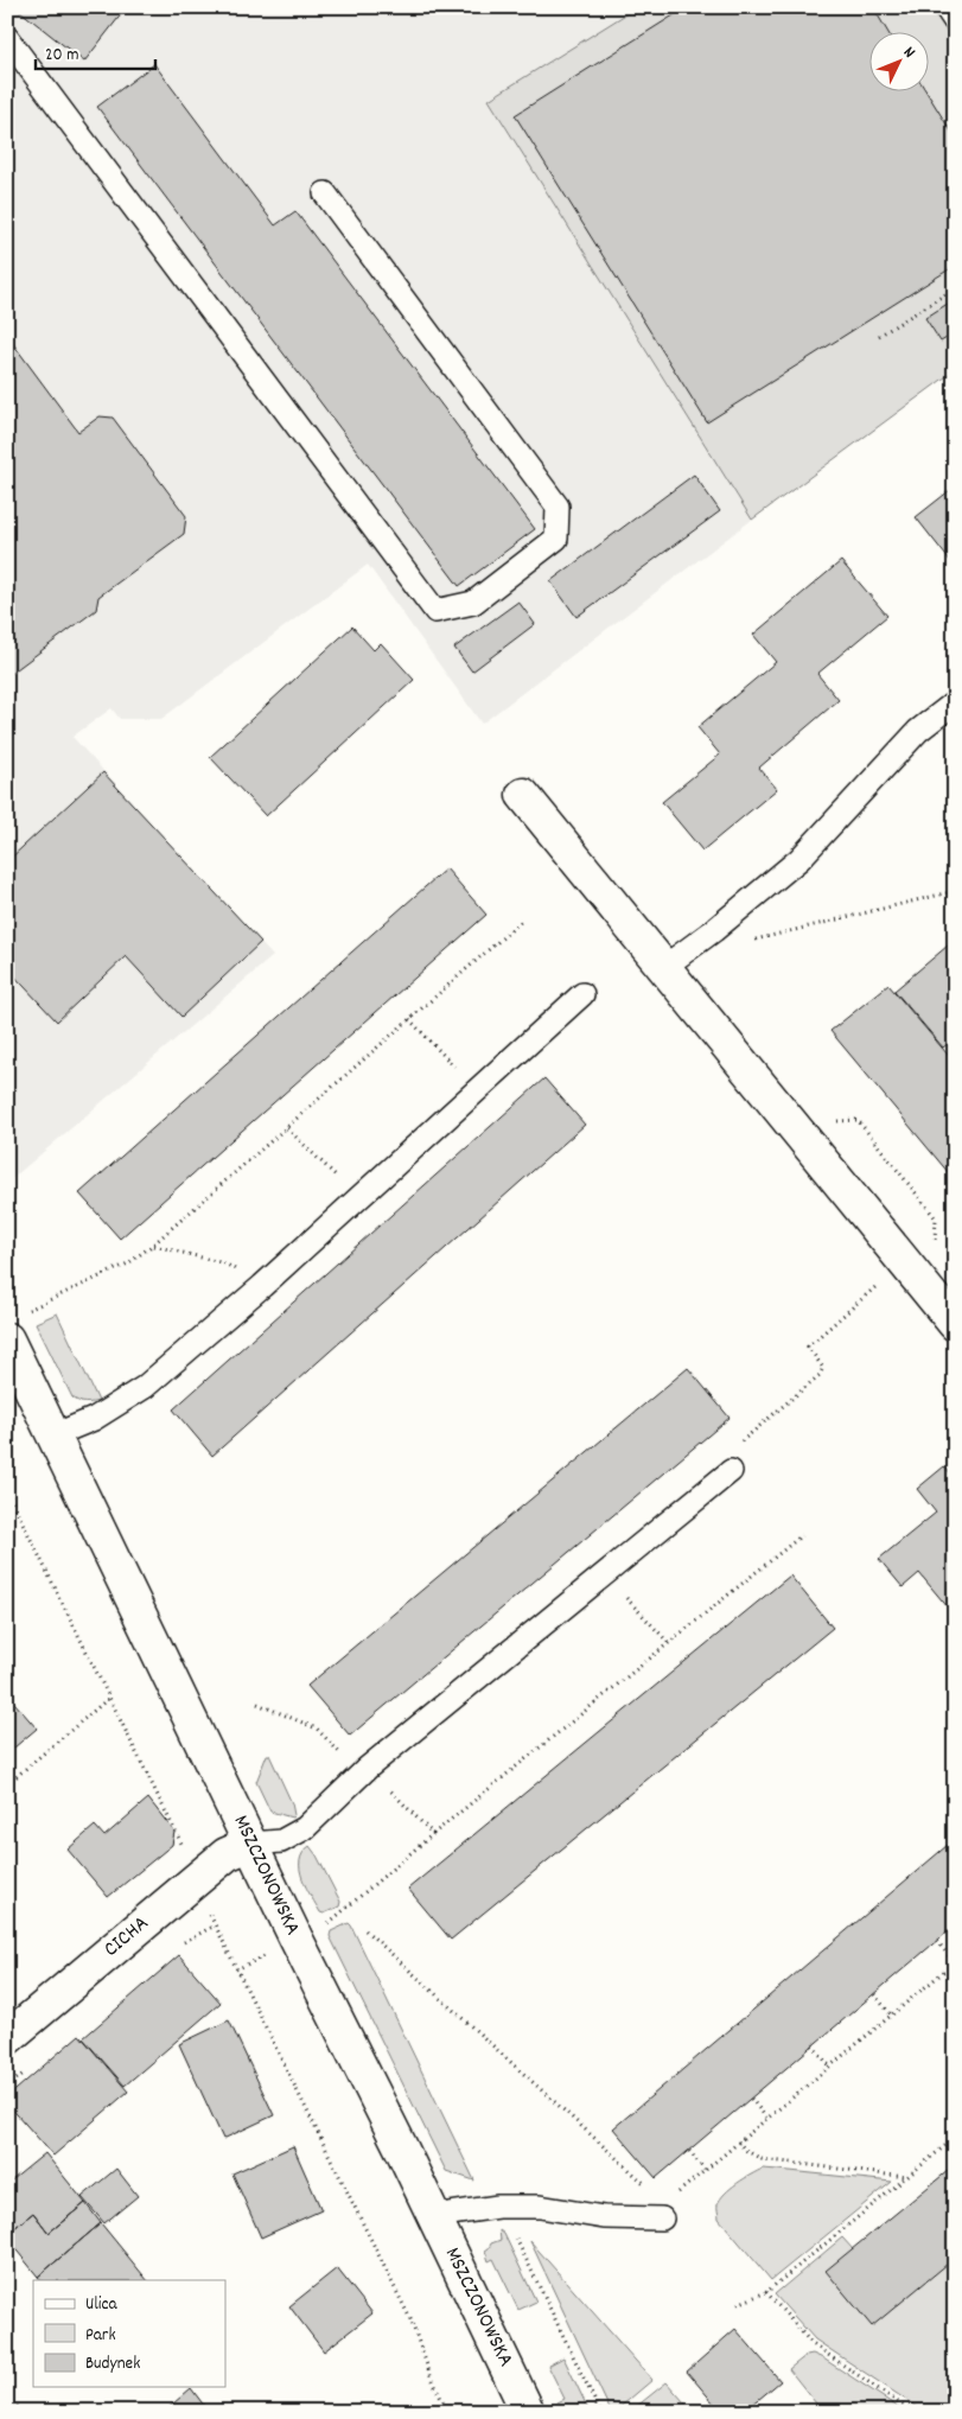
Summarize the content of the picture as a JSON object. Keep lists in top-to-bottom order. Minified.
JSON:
{"streets":{"street":["MSZCZONOWSKA","CICHA"]},"crossings":[["MSZCZONOWSKA","CICHA"]],"legend":["Ulica","Park","Budynek"],"scale_bar":"20 m","north":"top right"}
